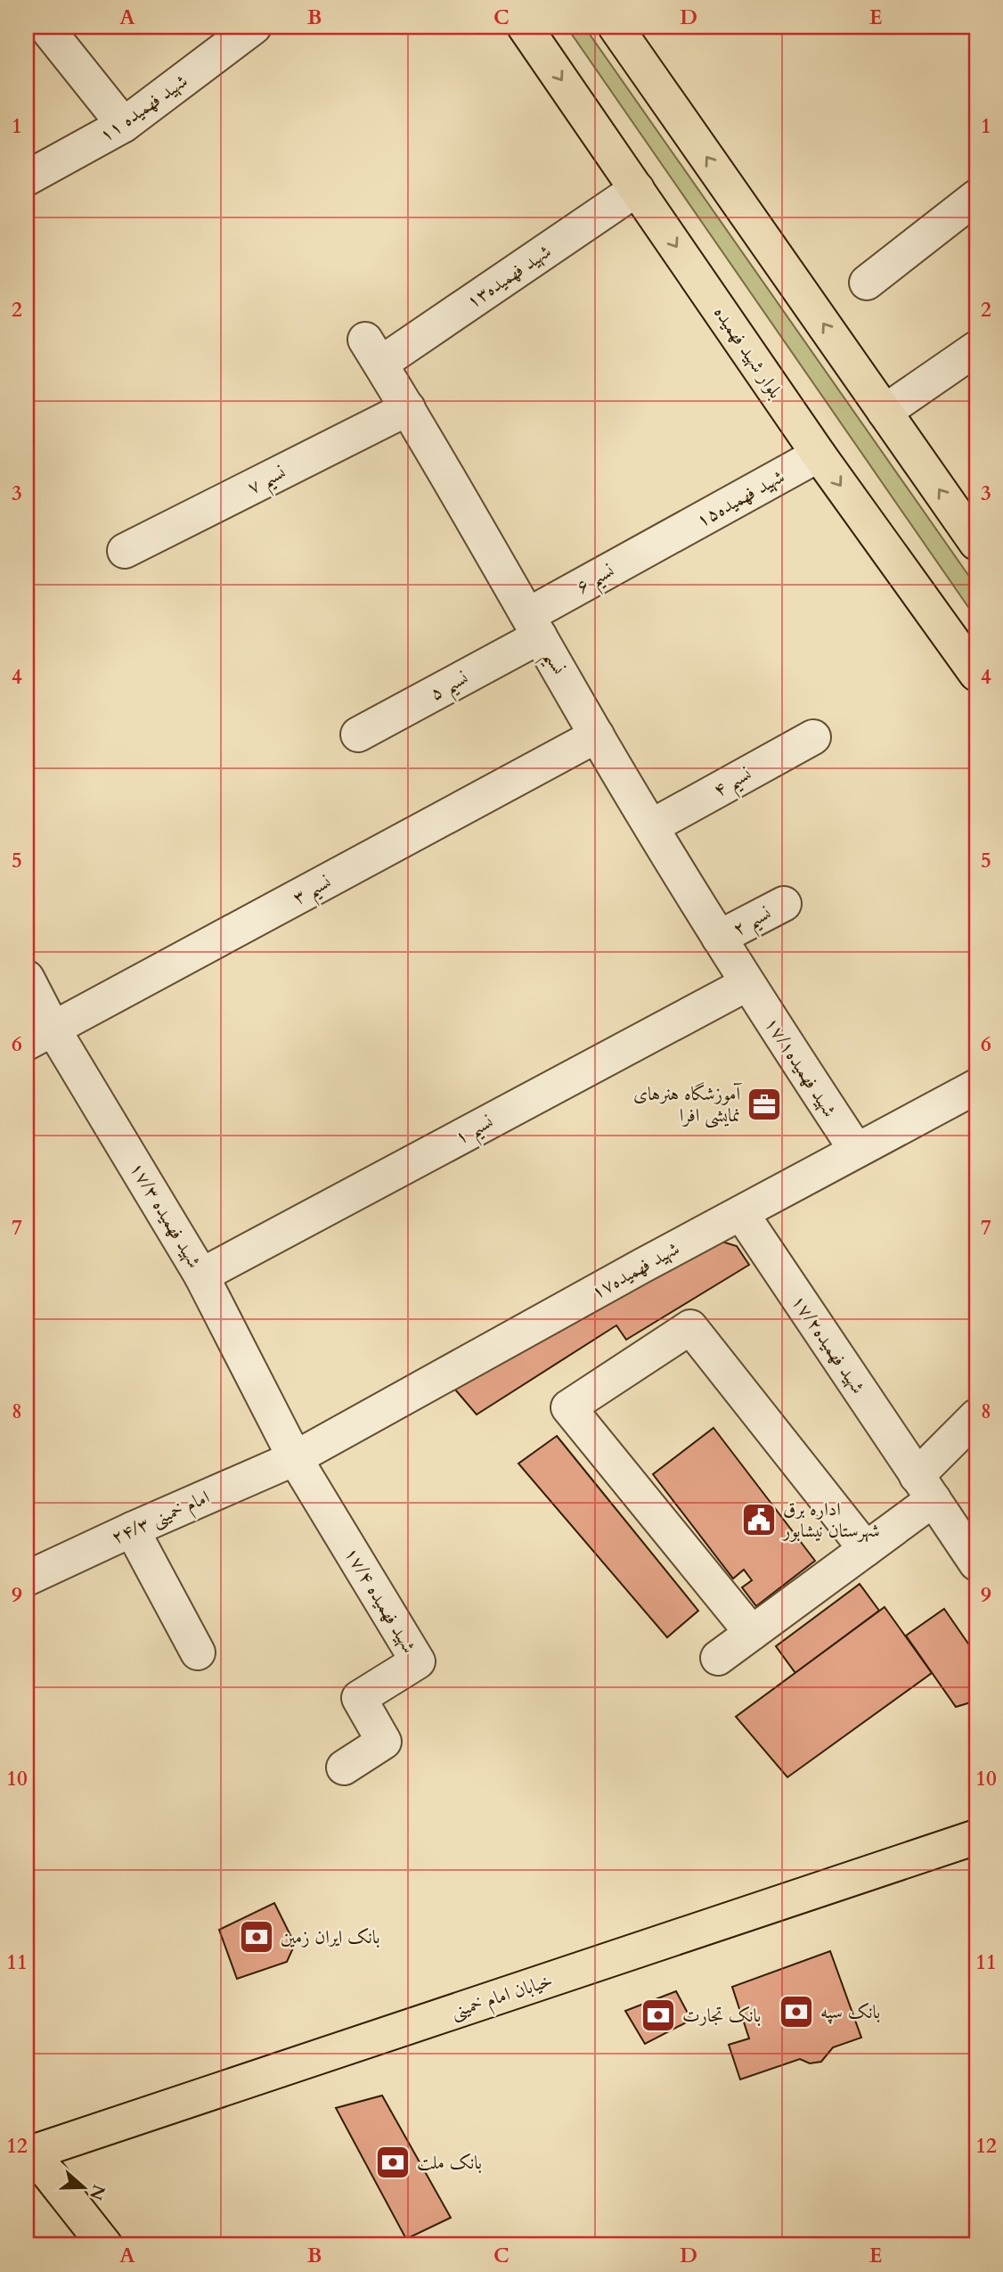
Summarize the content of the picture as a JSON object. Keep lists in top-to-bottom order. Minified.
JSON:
{"streets":{"main road":["بلوار شهید فهمیده","خیابان امام خمینی"],"street":["شهید فهمیده ۱۱","شهید فهمیده۱۳","نسیم ۷","شهید فهمیده۱۵","نسیم ۶","نسیم","نسیم ۵","نسیم ۴","نسیم ۳","نسیم ۲","شهید فهمیده۱۷/۱","نسیم ۱","شهید فهمیده ۱۷/۳","شهید فهمیده۱۷","شهید فهمیده۱۷/۲","امام خمینی ۲۴/۳","شهید فهمیده ۱۷/۴"]},"crossings":[["شهید فهمیده۱۳","بلوار شهید فهمیده"],["شهید فهمیده۱۳","نسیم"],["بلوار شهید فهمیده","شهید فهمیده۱۵"],["نسیم ۷","نسیم"],["شهید فهمیده۱۵","نسیم ۶"],["نسیم ۶","نسیم"],["نسیم ۶","نسیم ۵"],["نسیم","نسیم ۵"],["نسیم","نسیم ۴"],["نسیم","نسیم ۳"],["نسیم","نسیم ۲"],["نسیم","شهید فهمیده۱۷/۱"],["نسیم","نسیم ۱"],["نسیم ۳","شهید فهمیده ۱۷/۳"],["شهید فهمیده۱۷/۱","نسیم ۱"],["شهید فهمیده۱۷/۱","شهید فهمیده۱۷"],["نسیم ۱","شهید فهمیده ۱۷/۳"],["شهید فهمیده ۱۷/۳","شهید فهمیده۱۷"],["شهید فهمیده ۱۷/۳","امام خمینی ۲۴/۳"],["شهید فهمیده ۱۷/۳","شهید فهمیده ۱۷/۴"],["شهید فهمیده۱۷","شهید فهمیده۱۷/۲"],["شهید فهمیده۱۷","امام خمینی ۲۴/۳"],["شهید فهمیده۱۷","شهید فهمیده ۱۷/۴"],["امام خمینی ۲۴/۳","شهید فهمیده ۱۷/۴"]],"places":{"office":["آموزشگاه هنرهای نمایشی افرا"],"public building":["اداره برق شهرستان نیشابور"],"bank":["بانک ایران زمین","بانک سپه","بانک تجارت","بانک ملت"]},"north":"right","grid":{"columns":["A","B","C","D","E"],"rows":["1","2","3","4","5","6","7","8","9","10","11","12"]}}
